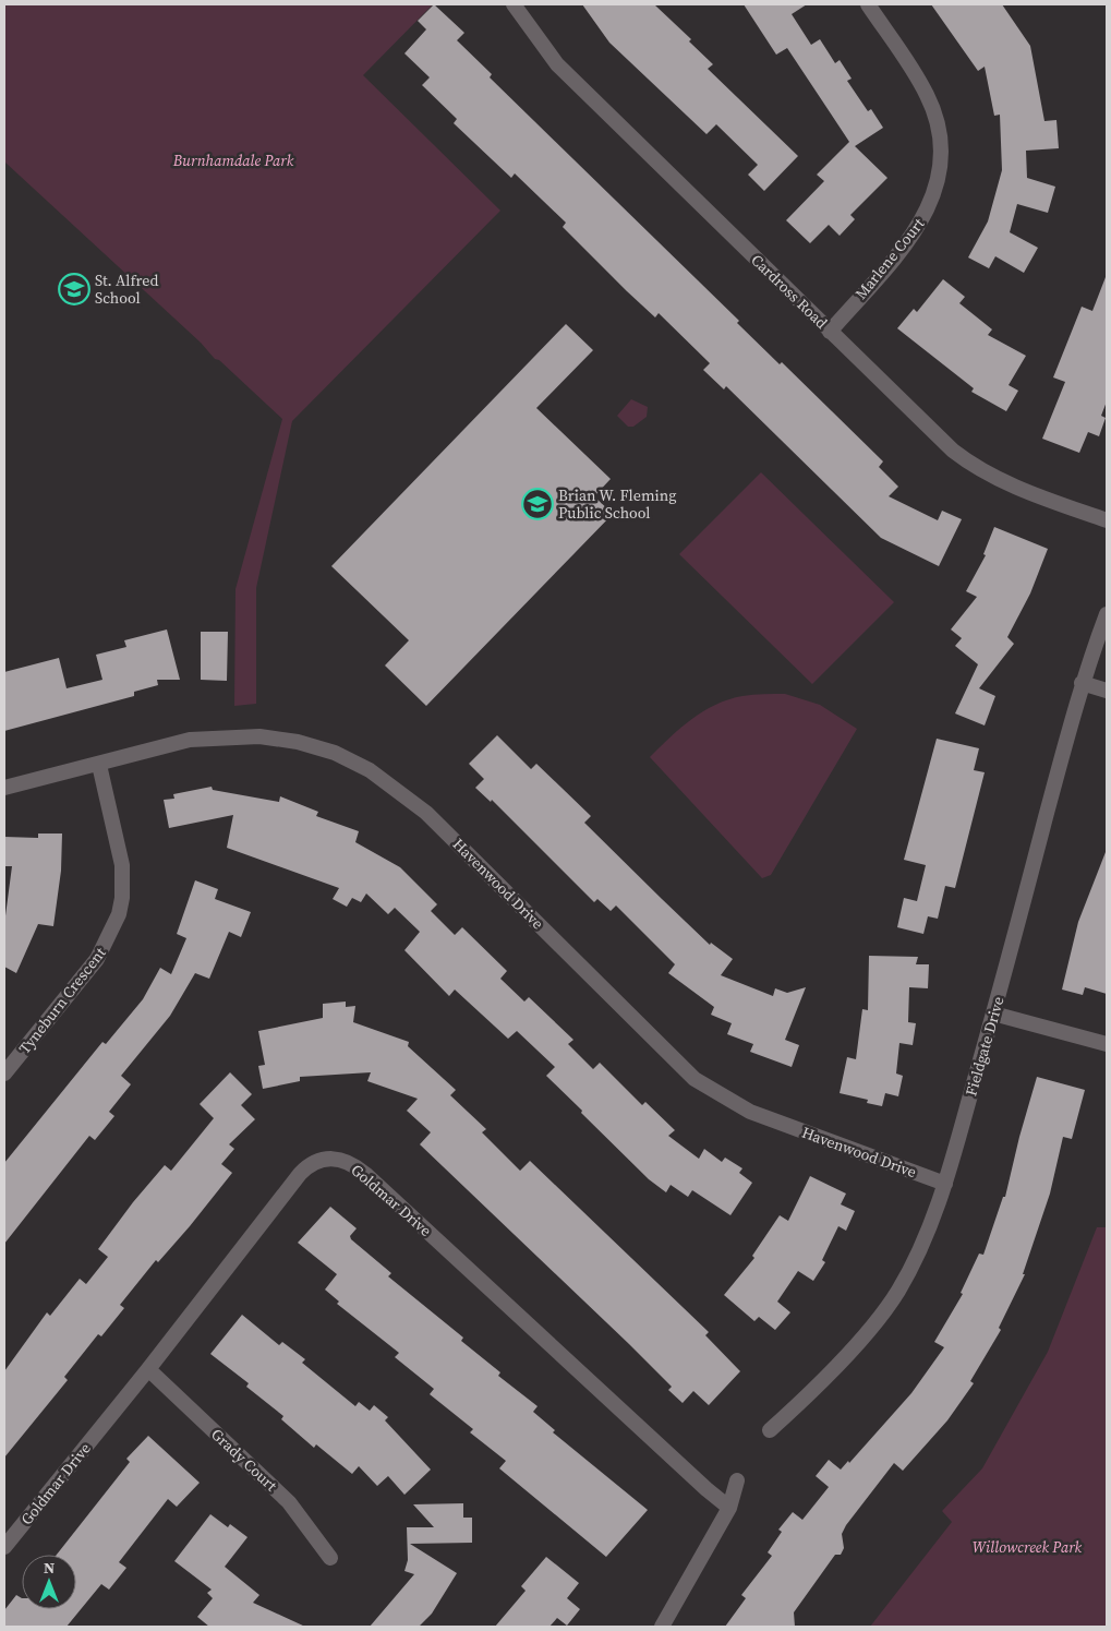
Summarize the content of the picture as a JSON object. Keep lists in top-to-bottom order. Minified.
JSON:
{"streets":{"street":["Marlene Court","Cardross Road","Havenwood Drive","Tyneburn Crescent","Fieldgate Drive","Goldmar Drive","Grady Court"]},"crossings":[["Marlene Court","Cardross Road"],["Havenwood Drive","Tyneburn Crescent"],["Havenwood Drive","Fieldgate Drive"],["Goldmar Drive","Grady Court"]],"parks":["Burnhamdale Park","Willowcreek Park"],"places":{"school or university":["St. Alfred School","Brian W. Fleming Public School"]},"north":"top"}
